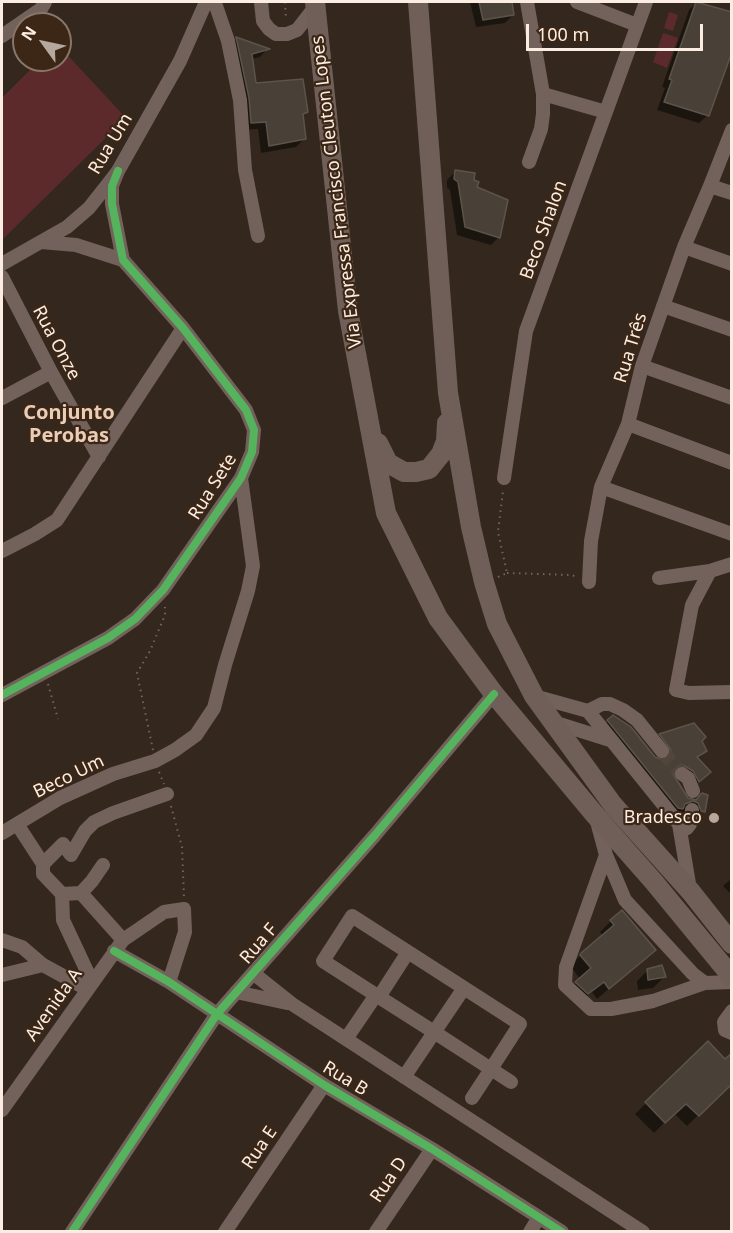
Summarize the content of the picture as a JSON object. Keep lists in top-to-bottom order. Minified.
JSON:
{"streets":{"highway":["Via Expressa Francisco Cleuton Lopes"],"street":["Rua Um","Beco Shalon","Rua Onze","Rua Três","Rua Sete","Beco Um","Rua F","Avenida A","Rua B","Rua E","Rua D"]},"crossings":[["Via Expressa Francisco Cleuton Lopes","Rua F"],["Rua Sete","Beco Um"],["Rua F","Rua B"],["Avenida A","Rua B"],["Rua B","Rua E"],["Rua B","Rua D"]],"districts":["Conjunto Perobas"],"places":["Bradesco"],"scale_bar":"100 m","north":"top left"}
